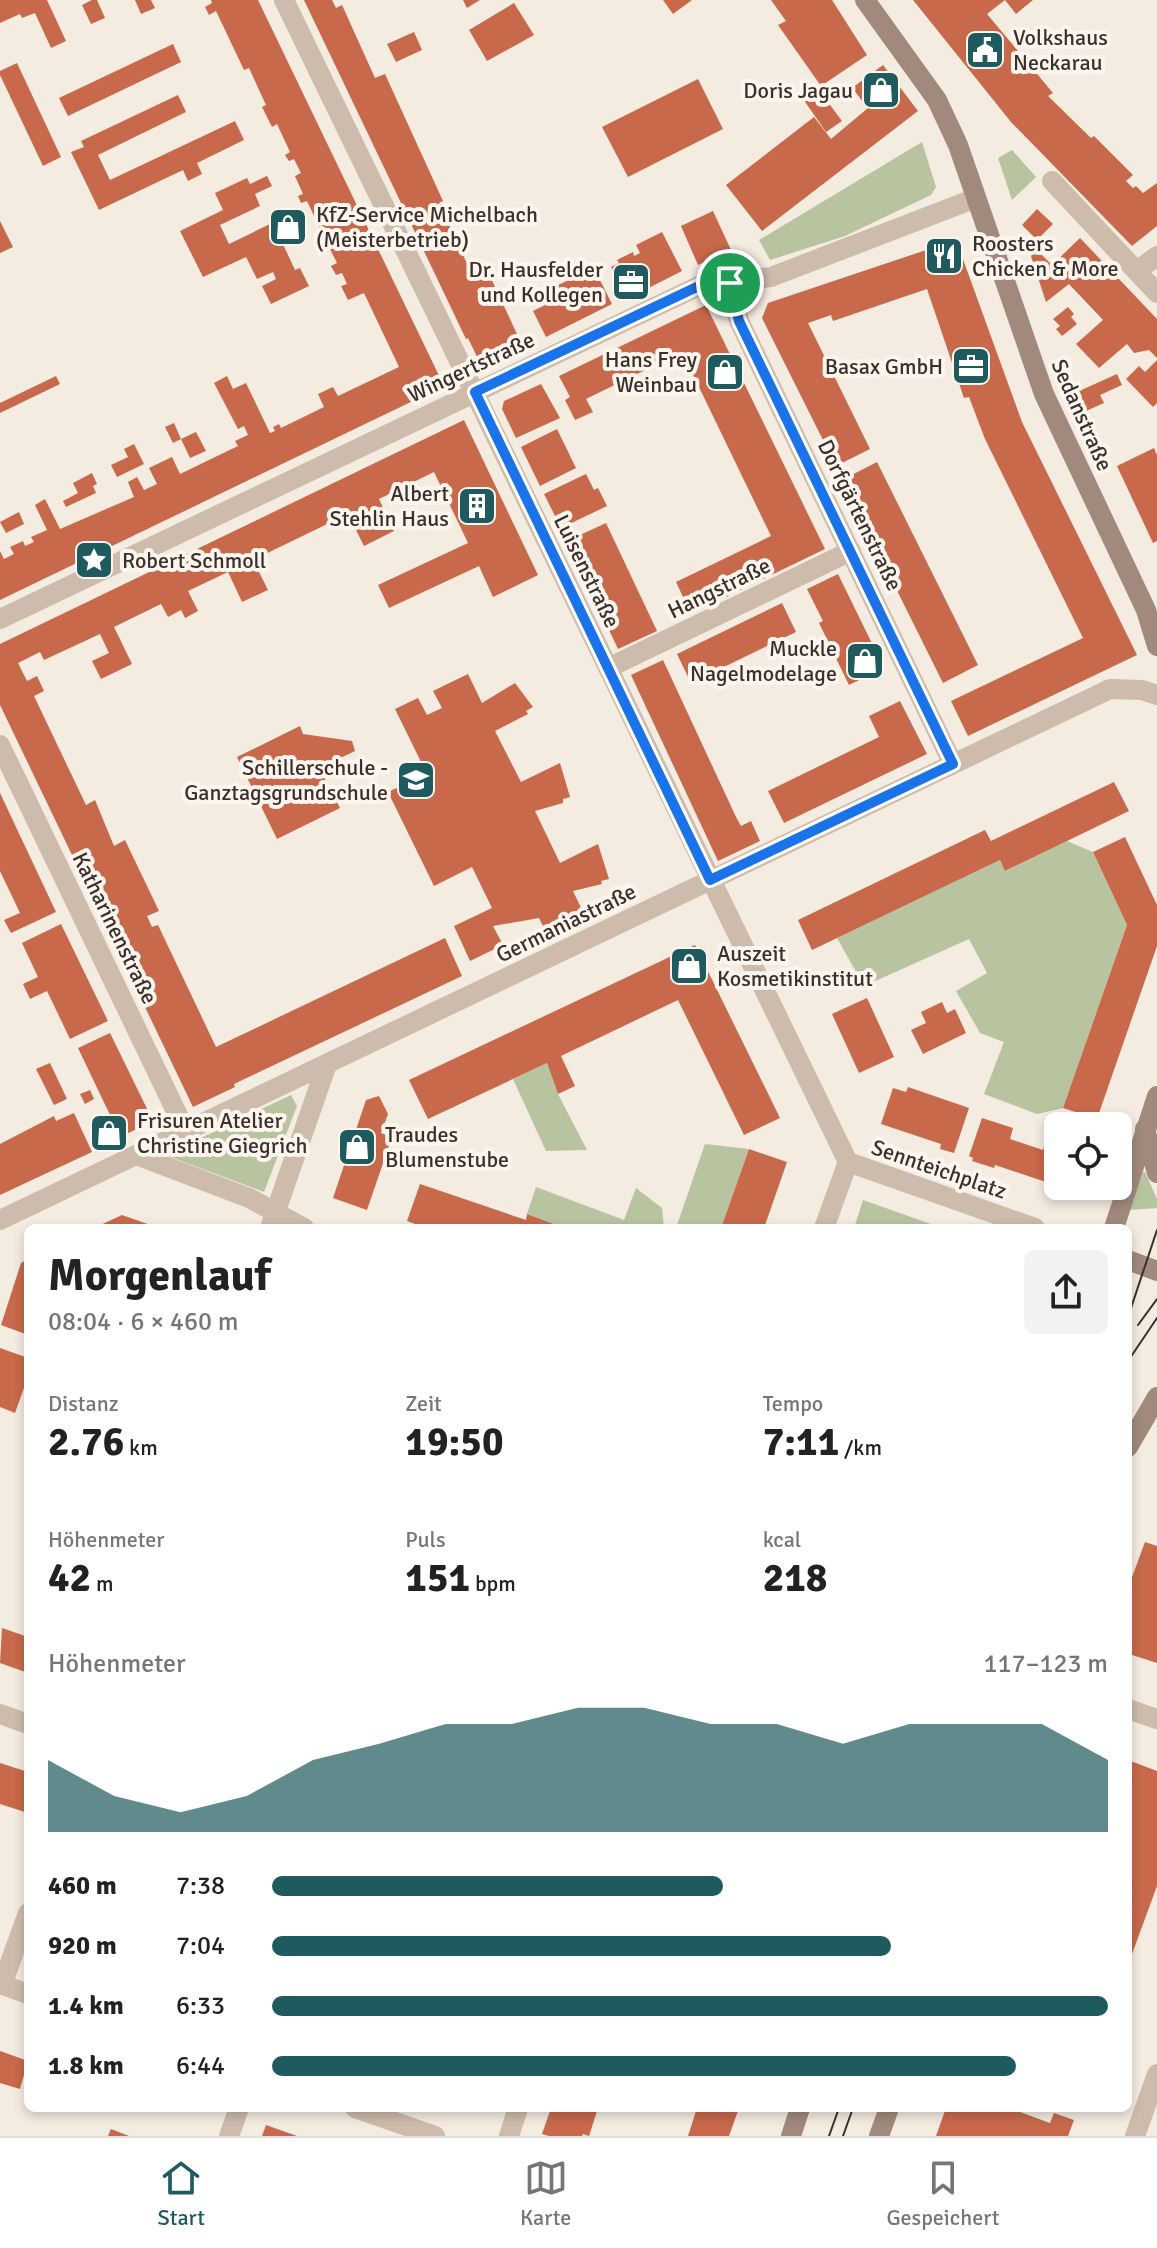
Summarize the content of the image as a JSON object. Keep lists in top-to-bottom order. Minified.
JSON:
{"streets":{"street":["Wingertstraße","Sedanstraße","Dorfgärtenstraße","Luisenstraße","Hangstraße","Germaniastraße","Katharinenstraße","Sennteichplatz"]},"crossings":[["Wingertstraße","Sedanstraße"],["Wingertstraße","Dorfgärtenstraße"],["Wingertstraße","Luisenstraße"],["Dorfgärtenstraße","Hangstraße"],["Dorfgärtenstraße","Germaniastraße"],["Luisenstraße","Hangstraße"],["Luisenstraße","Germaniastraße"],["Luisenstraße","Sennteichplatz"],["Germaniastraße","Katharinenstraße"]],"places":{"public building":["Volkshaus Neckarau"],"shop":["Doris Jagau","KfZ-Service Michelbach (Meisterbetrieb)","Hans Frey Weinbau","Muckle Nagelmodelage","Auszeit Kosmetikinstitut","Frisuren Atelier Christine Giegrich","Traudes Blumenstube"],"restaurant":["Roosters Chicken & More"],"office":["Dr. Hausfelder und Kollegen","Basax GmbH"],"building":["Albert Stehlin Haus"],"place":["Robert Schmoll"],"school or university":["Schillerschule - Ganztagsgrundschule"]},"page":{"heading":["Morgenlauf","08:04 · 6 × 460 m"],"stats":[["Distanz","2.76 km"],["Zeit","19:50"],["Tempo","7:11 /km"],["Höhenmeter","42 m"],["Puls","151 bpm"],["kcal","218"]],"chart":["Höhenmeter","117–123 m"],"list":[{"name":"460 m","note":"7:38"},{"name":"920 m","note":"7:04"},{"name":"1.4 km","note":"6:33"},{"name":"1.8 km","note":"6:44"}],"tabs":["Start","Karte","Gespeichert"]}}
